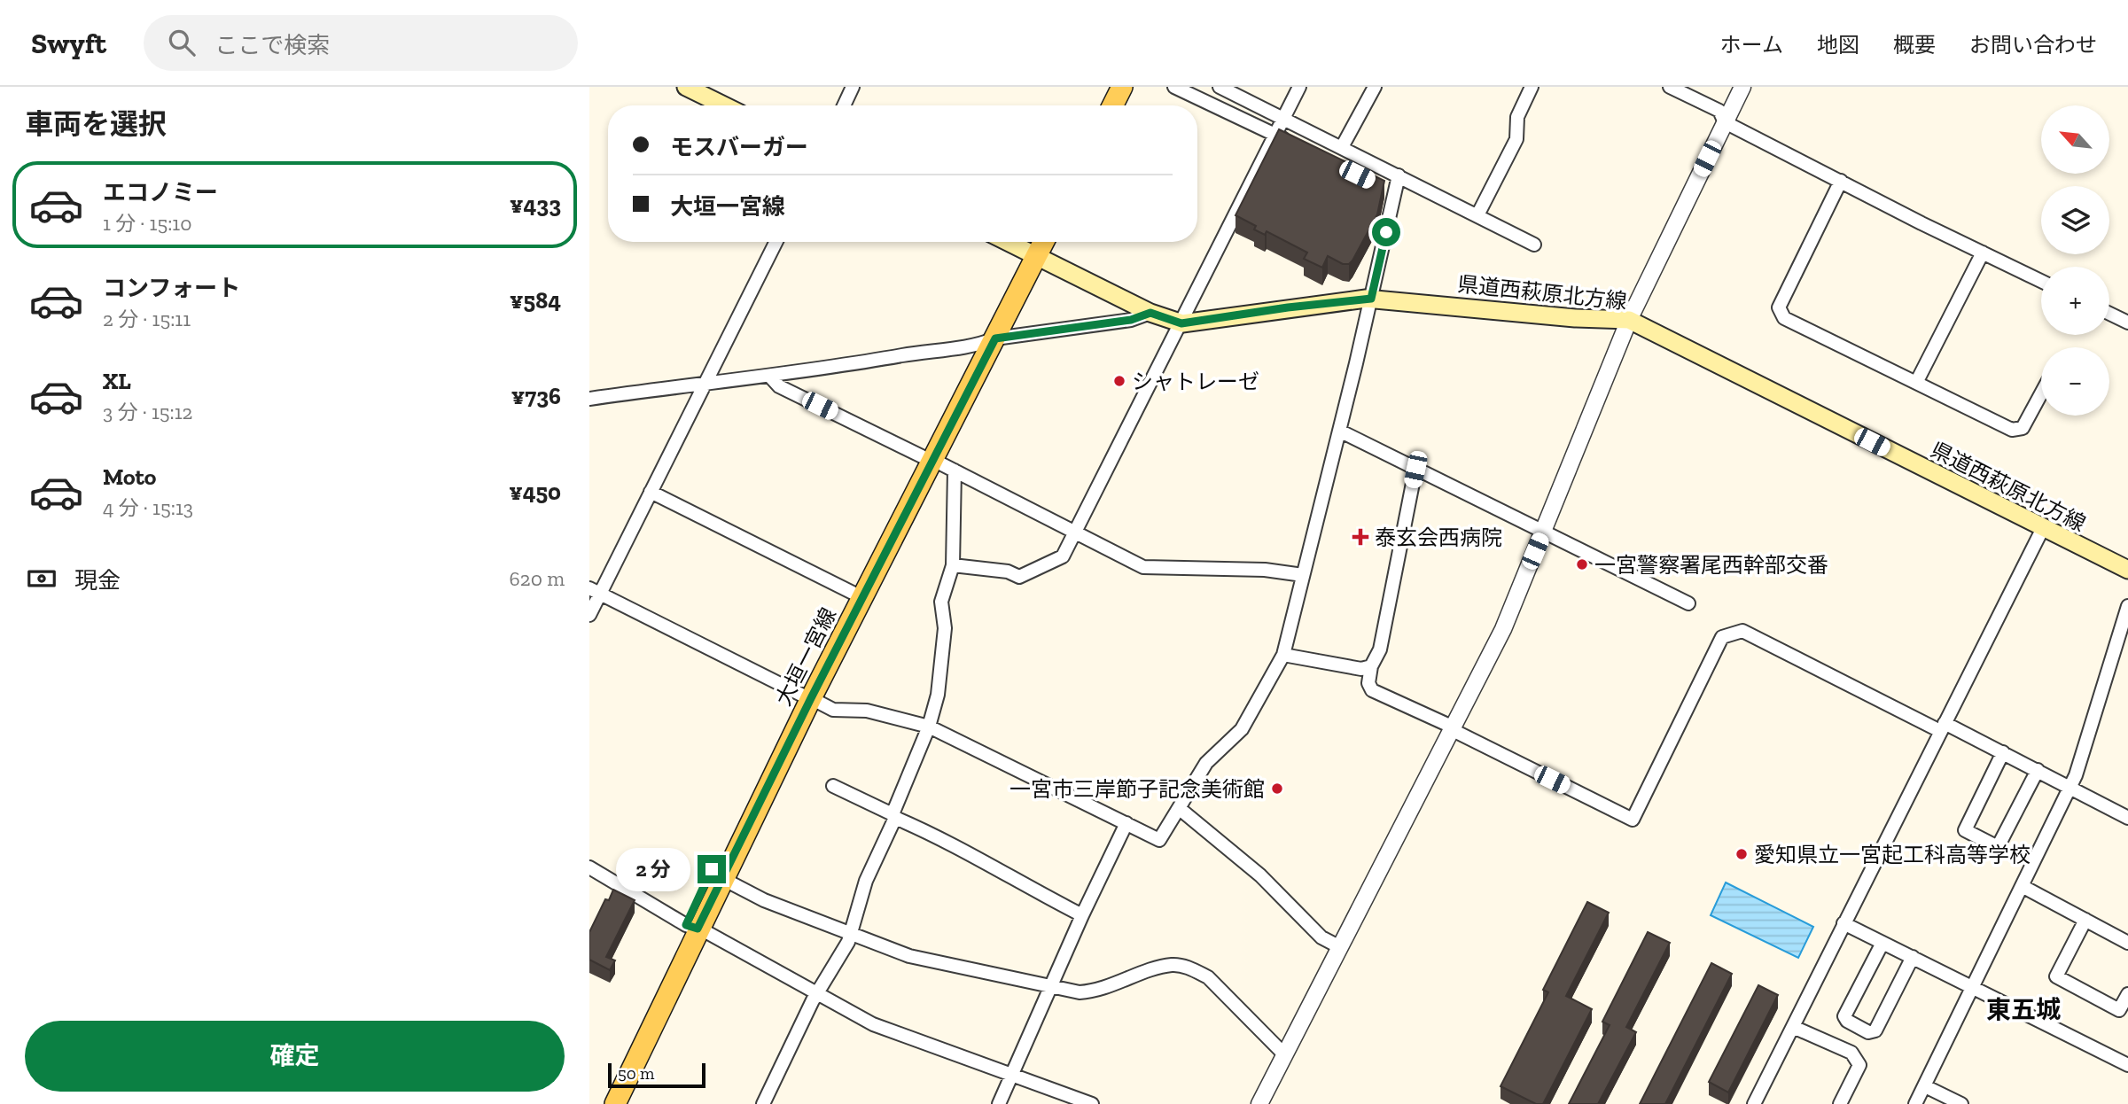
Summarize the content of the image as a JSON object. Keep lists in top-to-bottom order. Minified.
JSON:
{"streets":{"main road":["県道西萩原北方線","大垣一宮線"]},"crossings":[["県道西萩原北方線","大垣一宮線"]],"districts":["東五城"],"places":{"other":["シャトレーゼ","一宮警察署尾西幹部交番","一宮市三岸節子記念美術館","愛知県立一宮起工科高等学校"],"health":["泰玄会西病院"]},"scale_bar":"50 m","north":"top left","page":{"header":"Swyft","search":"ここで検索","nav":["ホーム","地図","概要","お問い合わせ"],"heading":"車両を選択","map_buttons":["+","−"],"banner":["モスバーガー","大垣一宮線"],"list":[{"name":"エコノミー","note":"1 分 · 15:10","value":"¥433"},{"name":"コンフォート","note":"2 分 · 15:11","value":"¥584"},{"name":"XL","note":"3 分 · 15:12","value":"¥736"},{"name":"Moto","note":"4 分 · 15:13","value":"¥450"}],"pay":["現金","620 m"],"bubble":"2 分","buttons":"確定","scale":"50 m"}}
